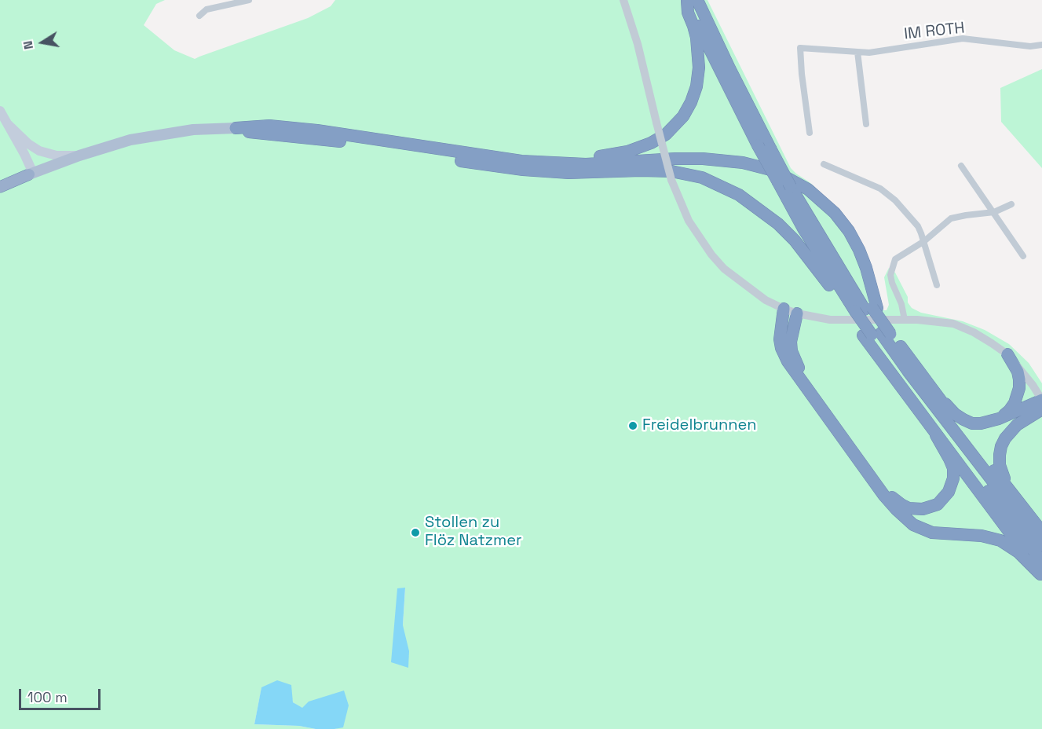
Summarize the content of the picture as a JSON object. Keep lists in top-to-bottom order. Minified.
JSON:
{"streets":{"street":["IM ROTH"]},"places":["Freidelbrunnen","Stollen zu Flöz Natzmer"],"scale_bar":"100 m","north":"left"}
